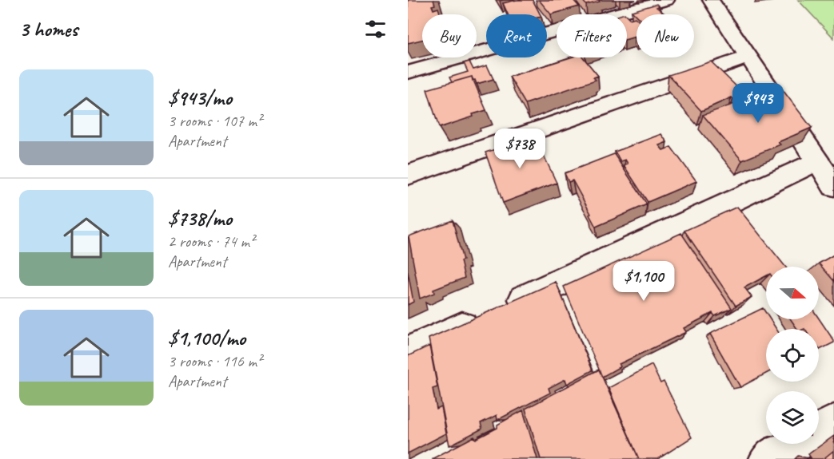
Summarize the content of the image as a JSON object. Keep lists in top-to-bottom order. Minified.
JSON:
{"north":"right","page":{"heading":"3 homes","chip":["Buy","Rent","Filters","New"],"list":[{"name":"$943/mo","note":"3 rooms · 107 m² · Apartment"},{"name":"$738/mo","note":"2 rooms · 74 m² · Apartment"},{"name":"$1,100/mo","note":"3 rooms · 116 m² · Apartment"}],"price":["$943","$738","$1,100"]}}
